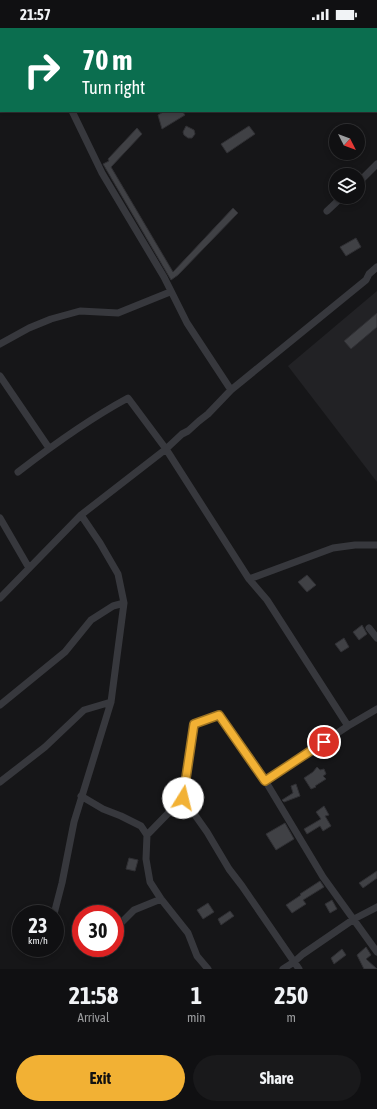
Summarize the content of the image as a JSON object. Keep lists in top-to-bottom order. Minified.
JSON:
{"north":"bottom right","page":{"status":"21:57","turn":["70 m","Turn right"],"speed":"23 km/h","limit":"30","eta":["21:58","Arrival","1","min","250","m"],"buttons":["Exit","Share"]}}
